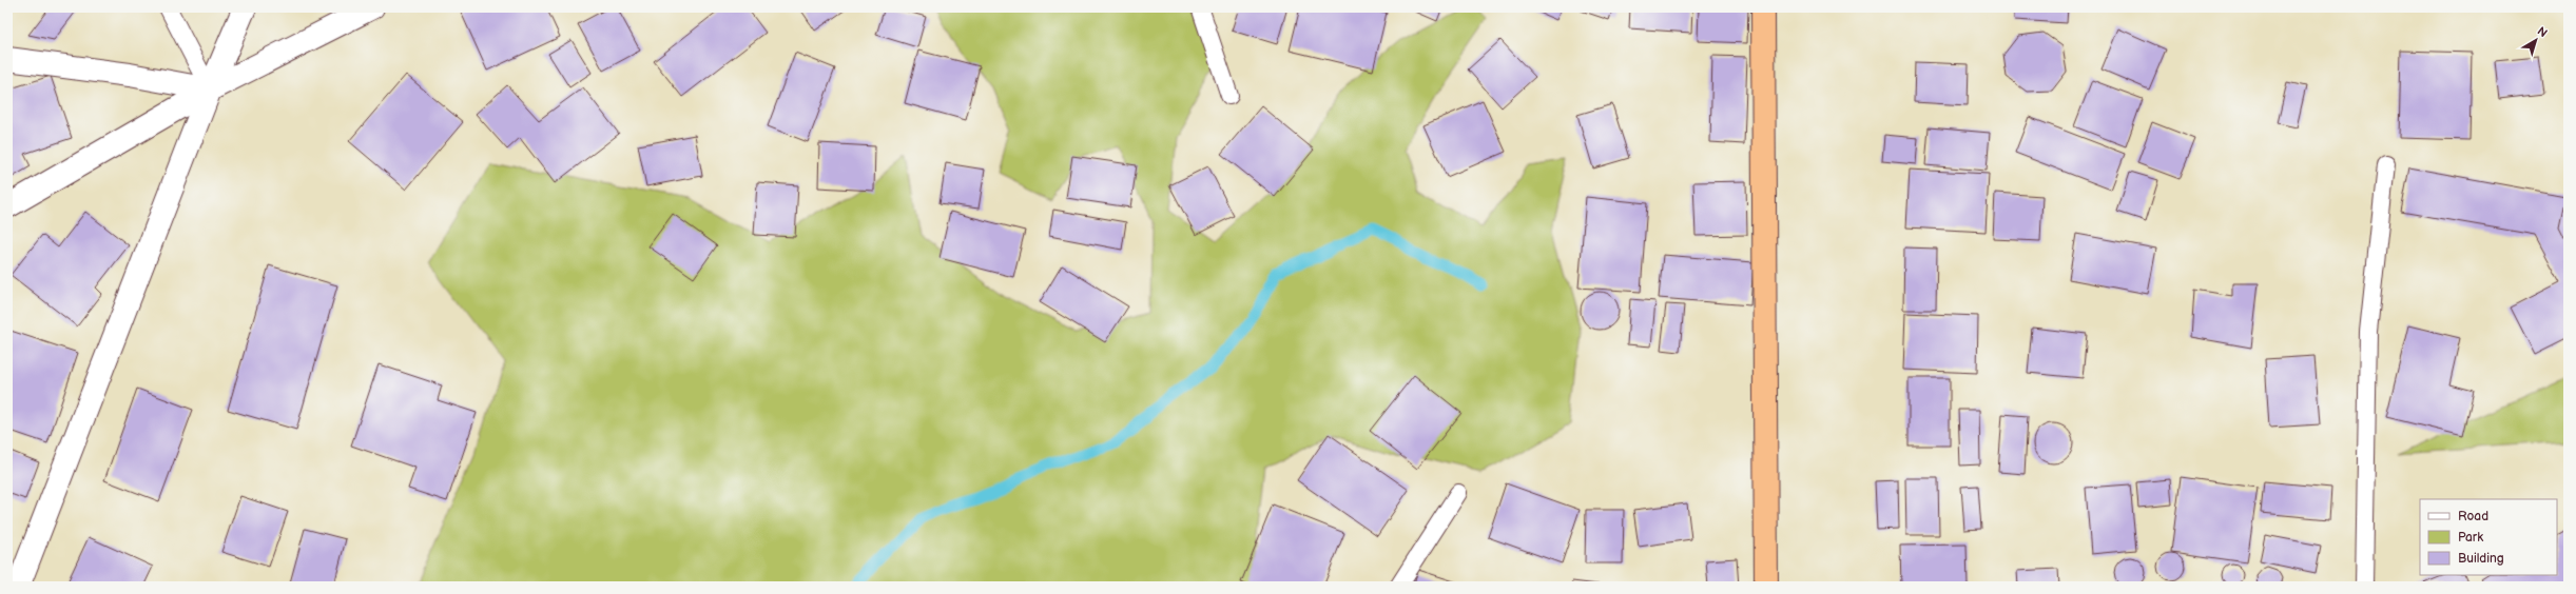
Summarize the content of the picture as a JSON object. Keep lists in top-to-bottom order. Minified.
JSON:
{"legend":["Road","Park","Building"],"north":"top right"}
